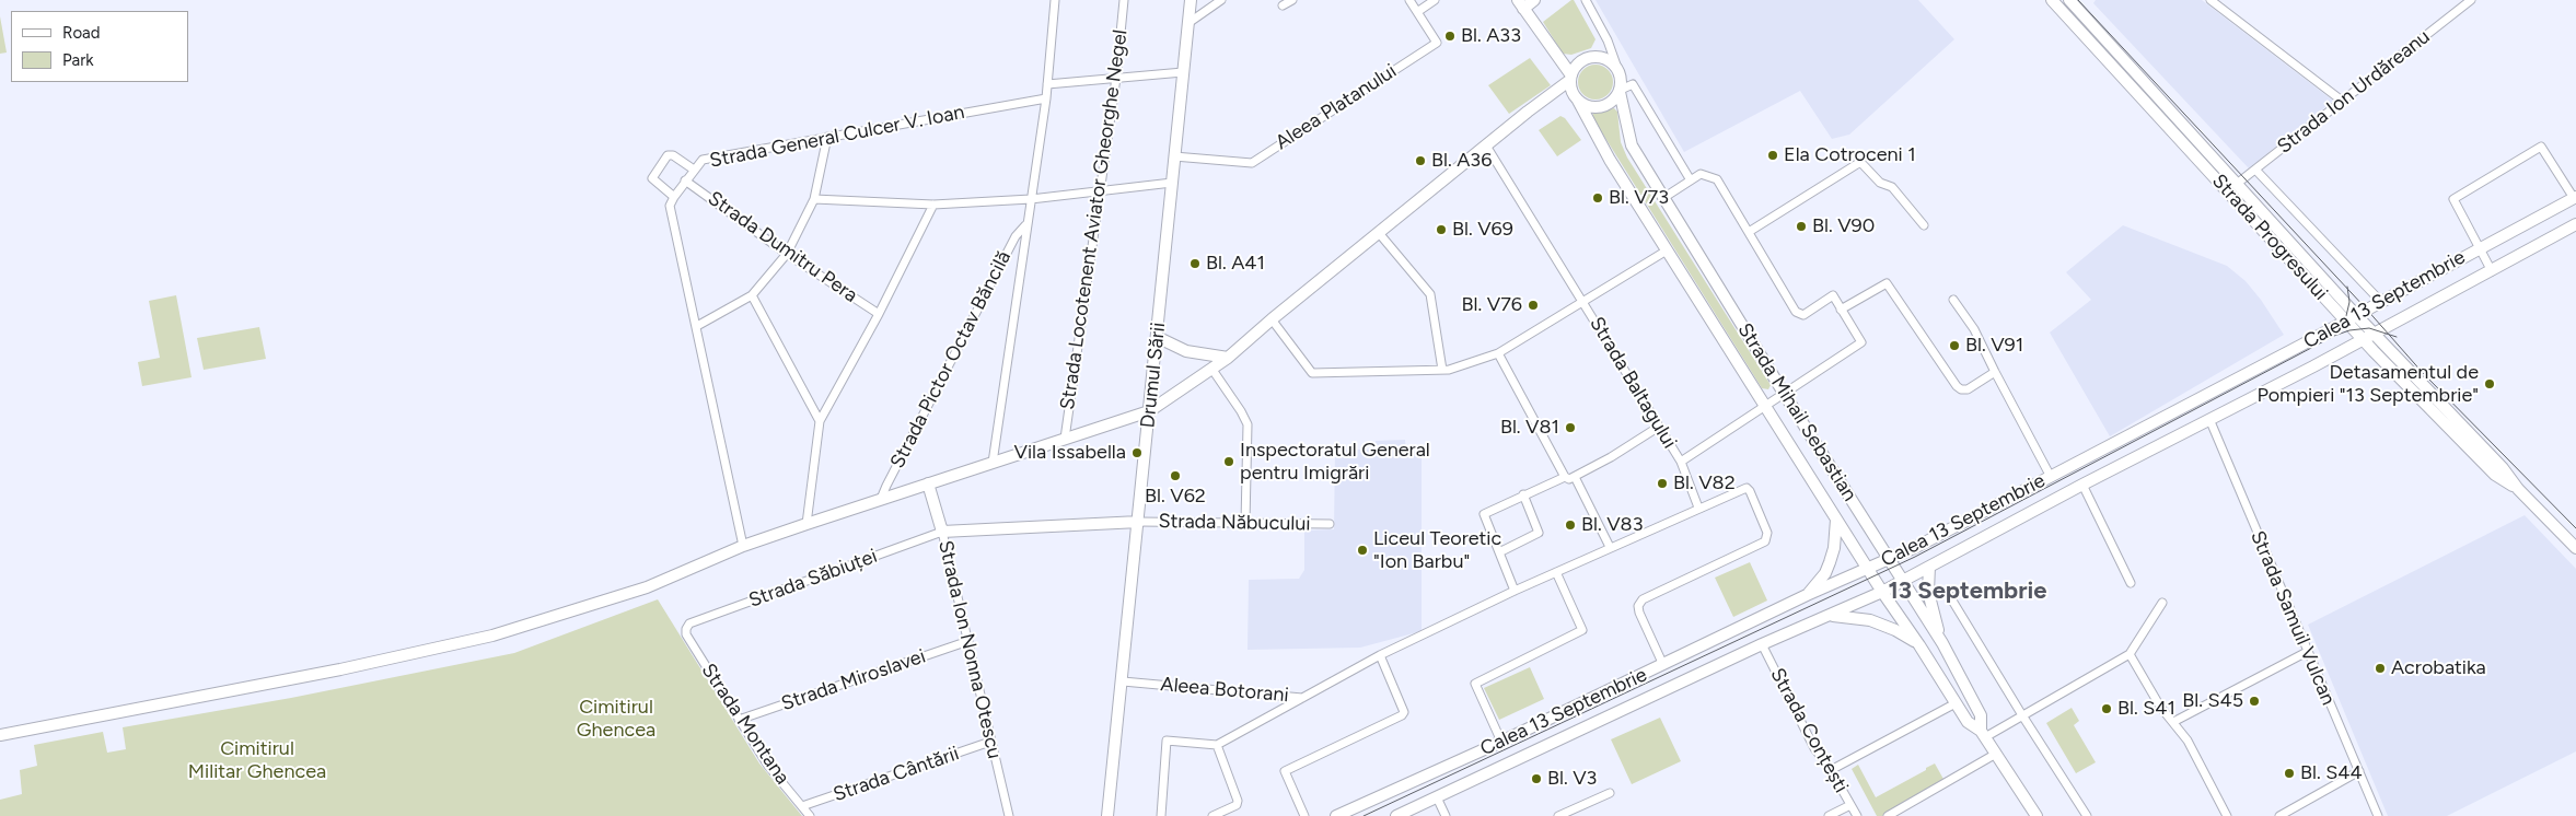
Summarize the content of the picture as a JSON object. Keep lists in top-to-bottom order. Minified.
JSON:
{"streets":{"main road":["Strada Progresului","Calea 13 Septembrie","Drumul Sării","Strada Mihail Sebastian","Strada Ion Nonna Otescu"],"street":["Strada Ion Urdăreanu","Aleea Platanului","Strada General Culcer V. Ioan","Strada Locotenent Aviator Gheorghe Negel","Strada Dumitru Pera","Strada Pictor Octav Băncilă","Strada Baltagului","Strada Năbucului","Strada Săbiuței","Strada Samuil Vulcan","Strada Miroslavei","Aleea Botorani","Strada Montana","Strada Conțești","Strada Cântării"]},"crossings":[["Strada Ion Urdăreanu","Strada Progresului"],["Aleea Platanului","Drumul Sării"],["Strada General Culcer V. Ioan","Strada Dumitru Pera"],["Strada Progresului","Calea 13 Septembrie"],["Calea 13 Septembrie","Strada Mihail Sebastian"],["Calea 13 Septembrie","Strada Samuil Vulcan"],["Calea 13 Septembrie","Aleea Botorani"],["Calea 13 Septembrie","Strada Conțești"],["Drumul Sării","Strada Năbucului"],["Drumul Sării","Aleea Botorani"],["Strada Baltagului","Strada Mihail Sebastian"],["Strada Săbiuței","Strada Ion Nonna Otescu"],["Strada Săbiuței","Strada Montana"],["Strada Ion Nonna Otescu","Strada Miroslavei"],["Strada Ion Nonna Otescu","Strada Cântării"],["Strada Miroslavei","Strada Montana"],["Strada Montana","Strada Cântării"]],"districts":["13 Septembrie"],"parks":["Cimitirul Ghencea","Cimitirul Militar Ghencea"],"places":["Bl. A33","Ela Cotroceni 1","Bl. A36","Bl. V73","Bl. V90","Bl. V69","Bl. A41","Bl. V76","Bl. V91","Detasamentul de Pompieri \"13 Septembrie\"","Bl. V81","Vila Issabella","Inspectoratul General pentru Imigrări","Bl. V62","Bl. V82","Bl. V83","Liceul Teoretic \"Ion Barbu\"","Acrobatika","Bl. S45","Bl. S41","Bl. S44","Bl. V3"],"legend":["Road","Park"]}
